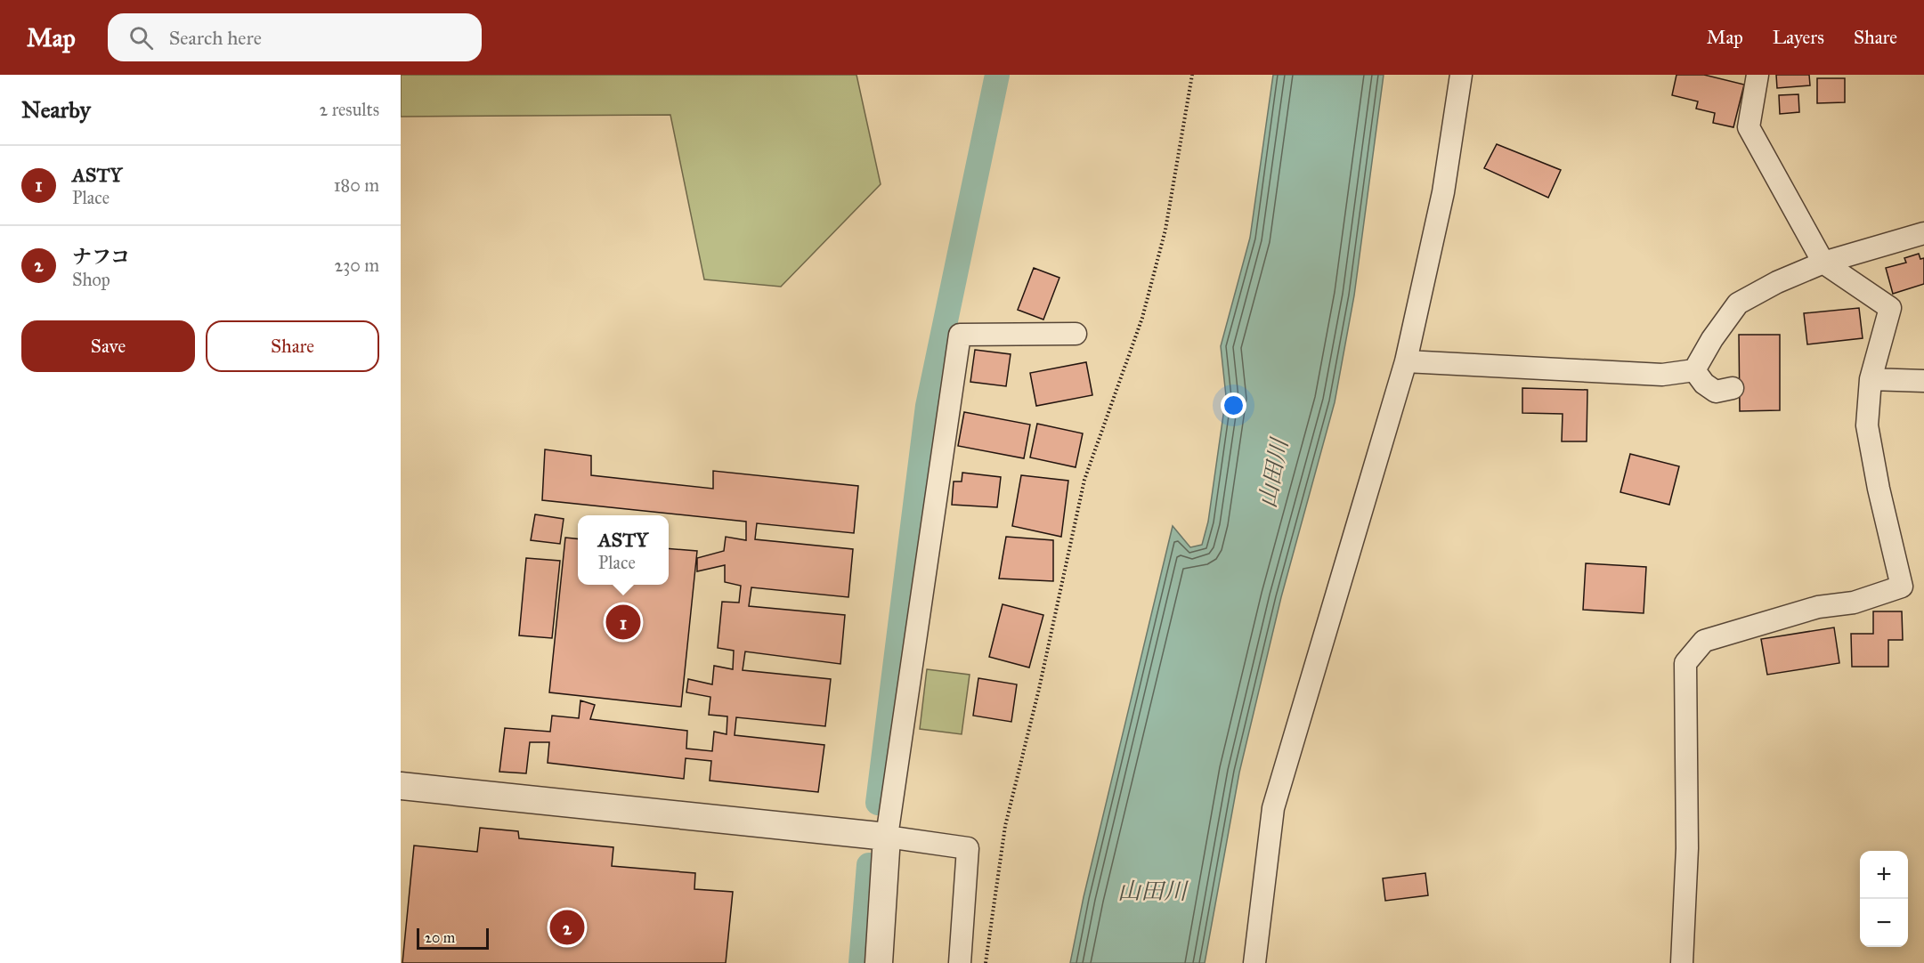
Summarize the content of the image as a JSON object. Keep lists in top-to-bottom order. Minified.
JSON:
{"water":["山田川"],"scale_bar":"20 m","page":{"header":"Map","search":"Search here","nav":["Map","Layers","Share"],"heading":["Nearby","2 results"],"list":[{"mark":"1","name":"ASTY","note":"Place","value":"180 m"},{"mark":"2","name":"ナフコ","note":"Shop","value":"230 m"}],"buttons":["Save","Share"],"popup":["ASTY","Place"],"pins":["1","2"],"map_buttons":["+","−"],"scale":"20 m"}}
